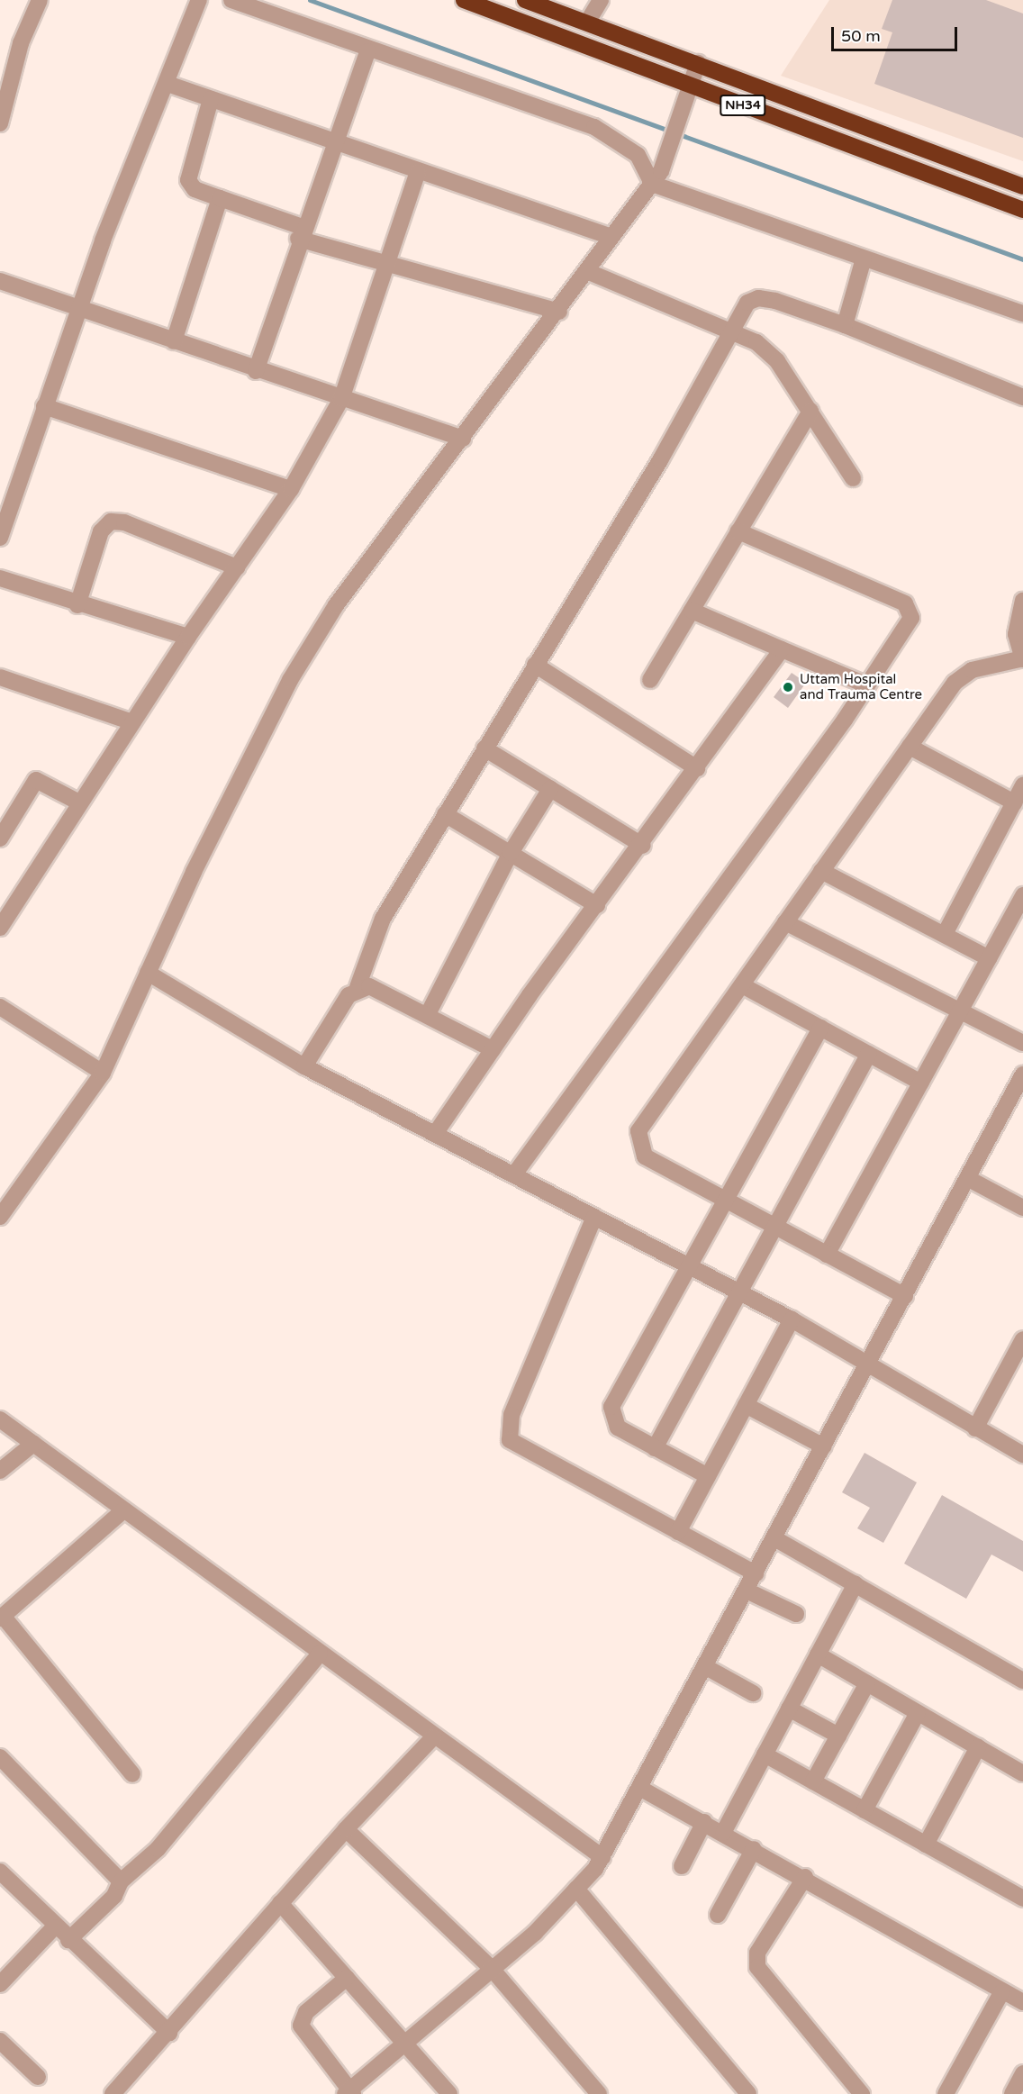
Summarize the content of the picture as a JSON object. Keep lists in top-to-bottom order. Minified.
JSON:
{"streets":{"highway":["NH34"]},"places":["Uttam Hospital and Trauma Centre"],"scale_bar":"50 m"}
